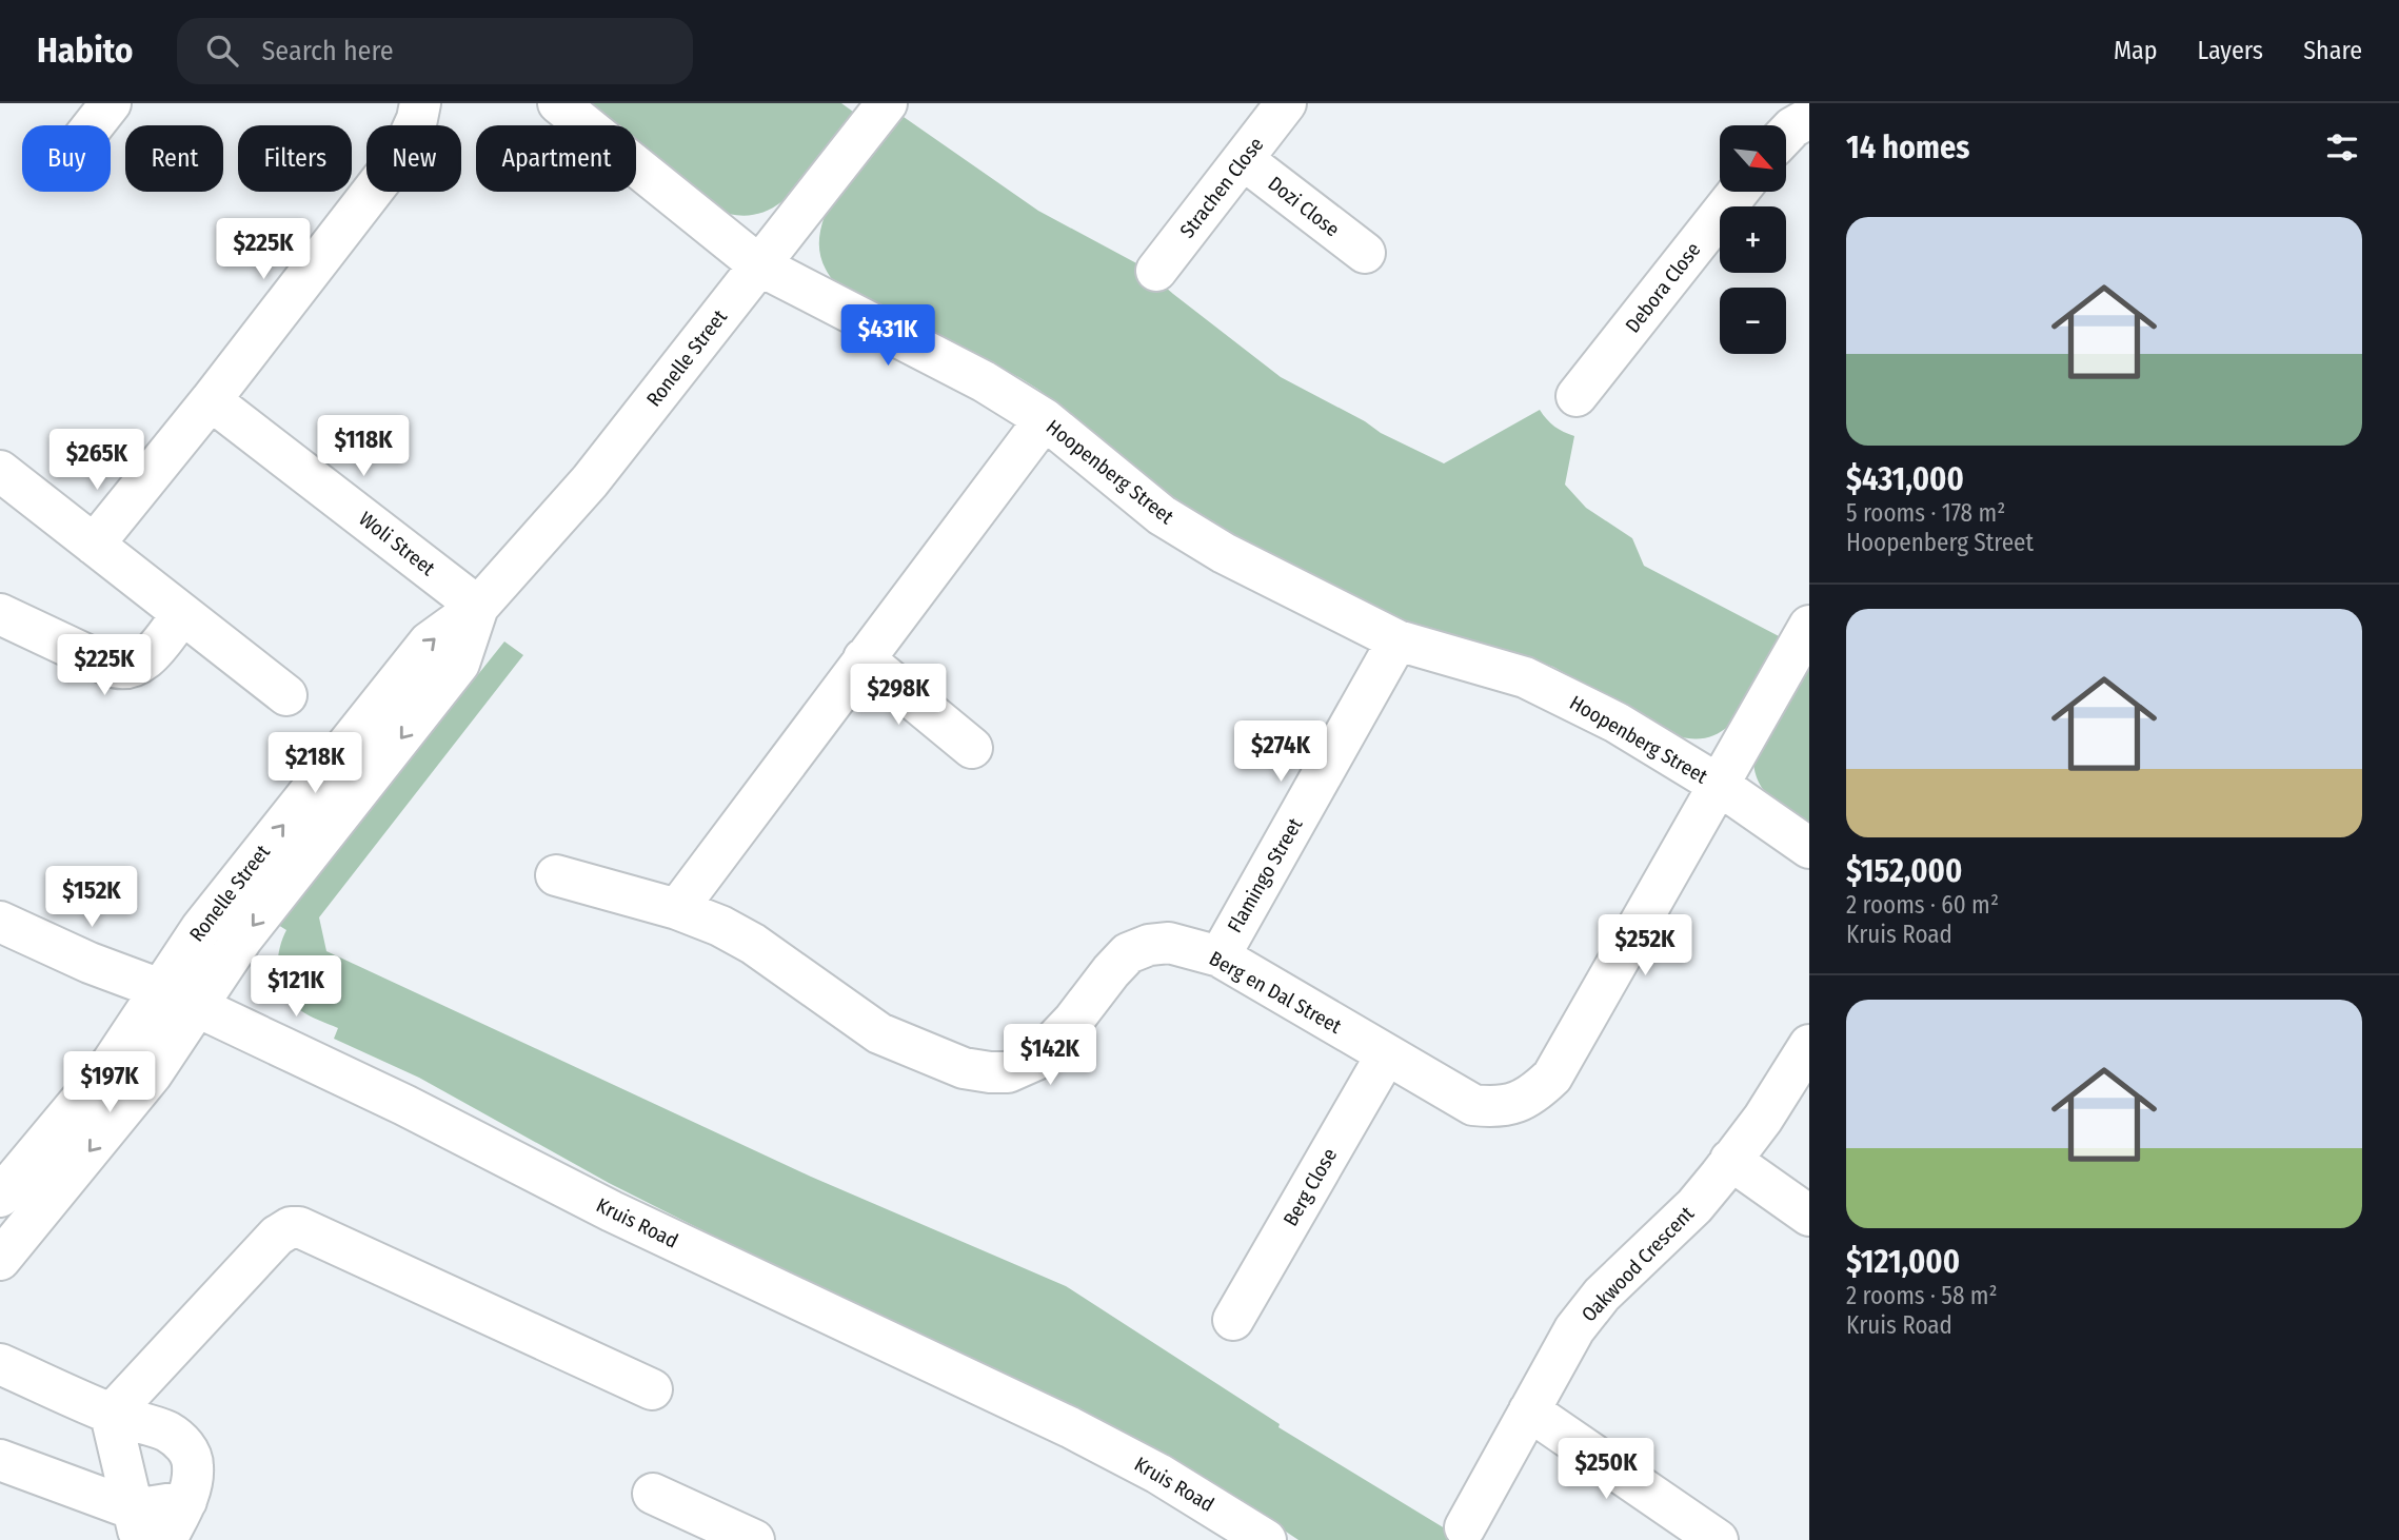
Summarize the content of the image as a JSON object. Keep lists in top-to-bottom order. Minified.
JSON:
{"streets":{"street":["Strachen Close","Dozi Close","Debora Close","Ronelle Street","Hoopenberg Street","Woli Street","Flamingo Street","Berg en Dal Street","Berg Close","Kruis Road","Oakwood Crescent"]},"crossings":[["Strachen Close","Dozi Close"],["Ronelle Street","Hoopenberg Street"],["Ronelle Street","Woli Street"],["Ronelle Street","Kruis Road"],["Hoopenberg Street","Flamingo Street"],["Hoopenberg Street","Berg en Dal Street"],["Flamingo Street","Berg en Dal Street"],["Berg en Dal Street","Berg Close"]],"north":"bottom right","page":{"header":"Habito","search":"Search here","nav":["Map","Layers","Share"],"heading":"14 homes","map_buttons":["+","−"],"chip":["Buy","Rent","Filters","New","Apartment"],"list":[{"name":"$431,000","note":"5 rooms · 178 m² · Hoopenberg Street"},{"name":"$152,000","note":"2 rooms · 60 m² · Kruis Road"},{"name":"$121,000","note":"2 rooms · 58 m² · Kruis Road"}],"price":["$225K","$431K","$118K","$265K","$225K","$298K","$274K","$218K","$152K","$252K","$121K","$142K","$197K","$250K"]}}
